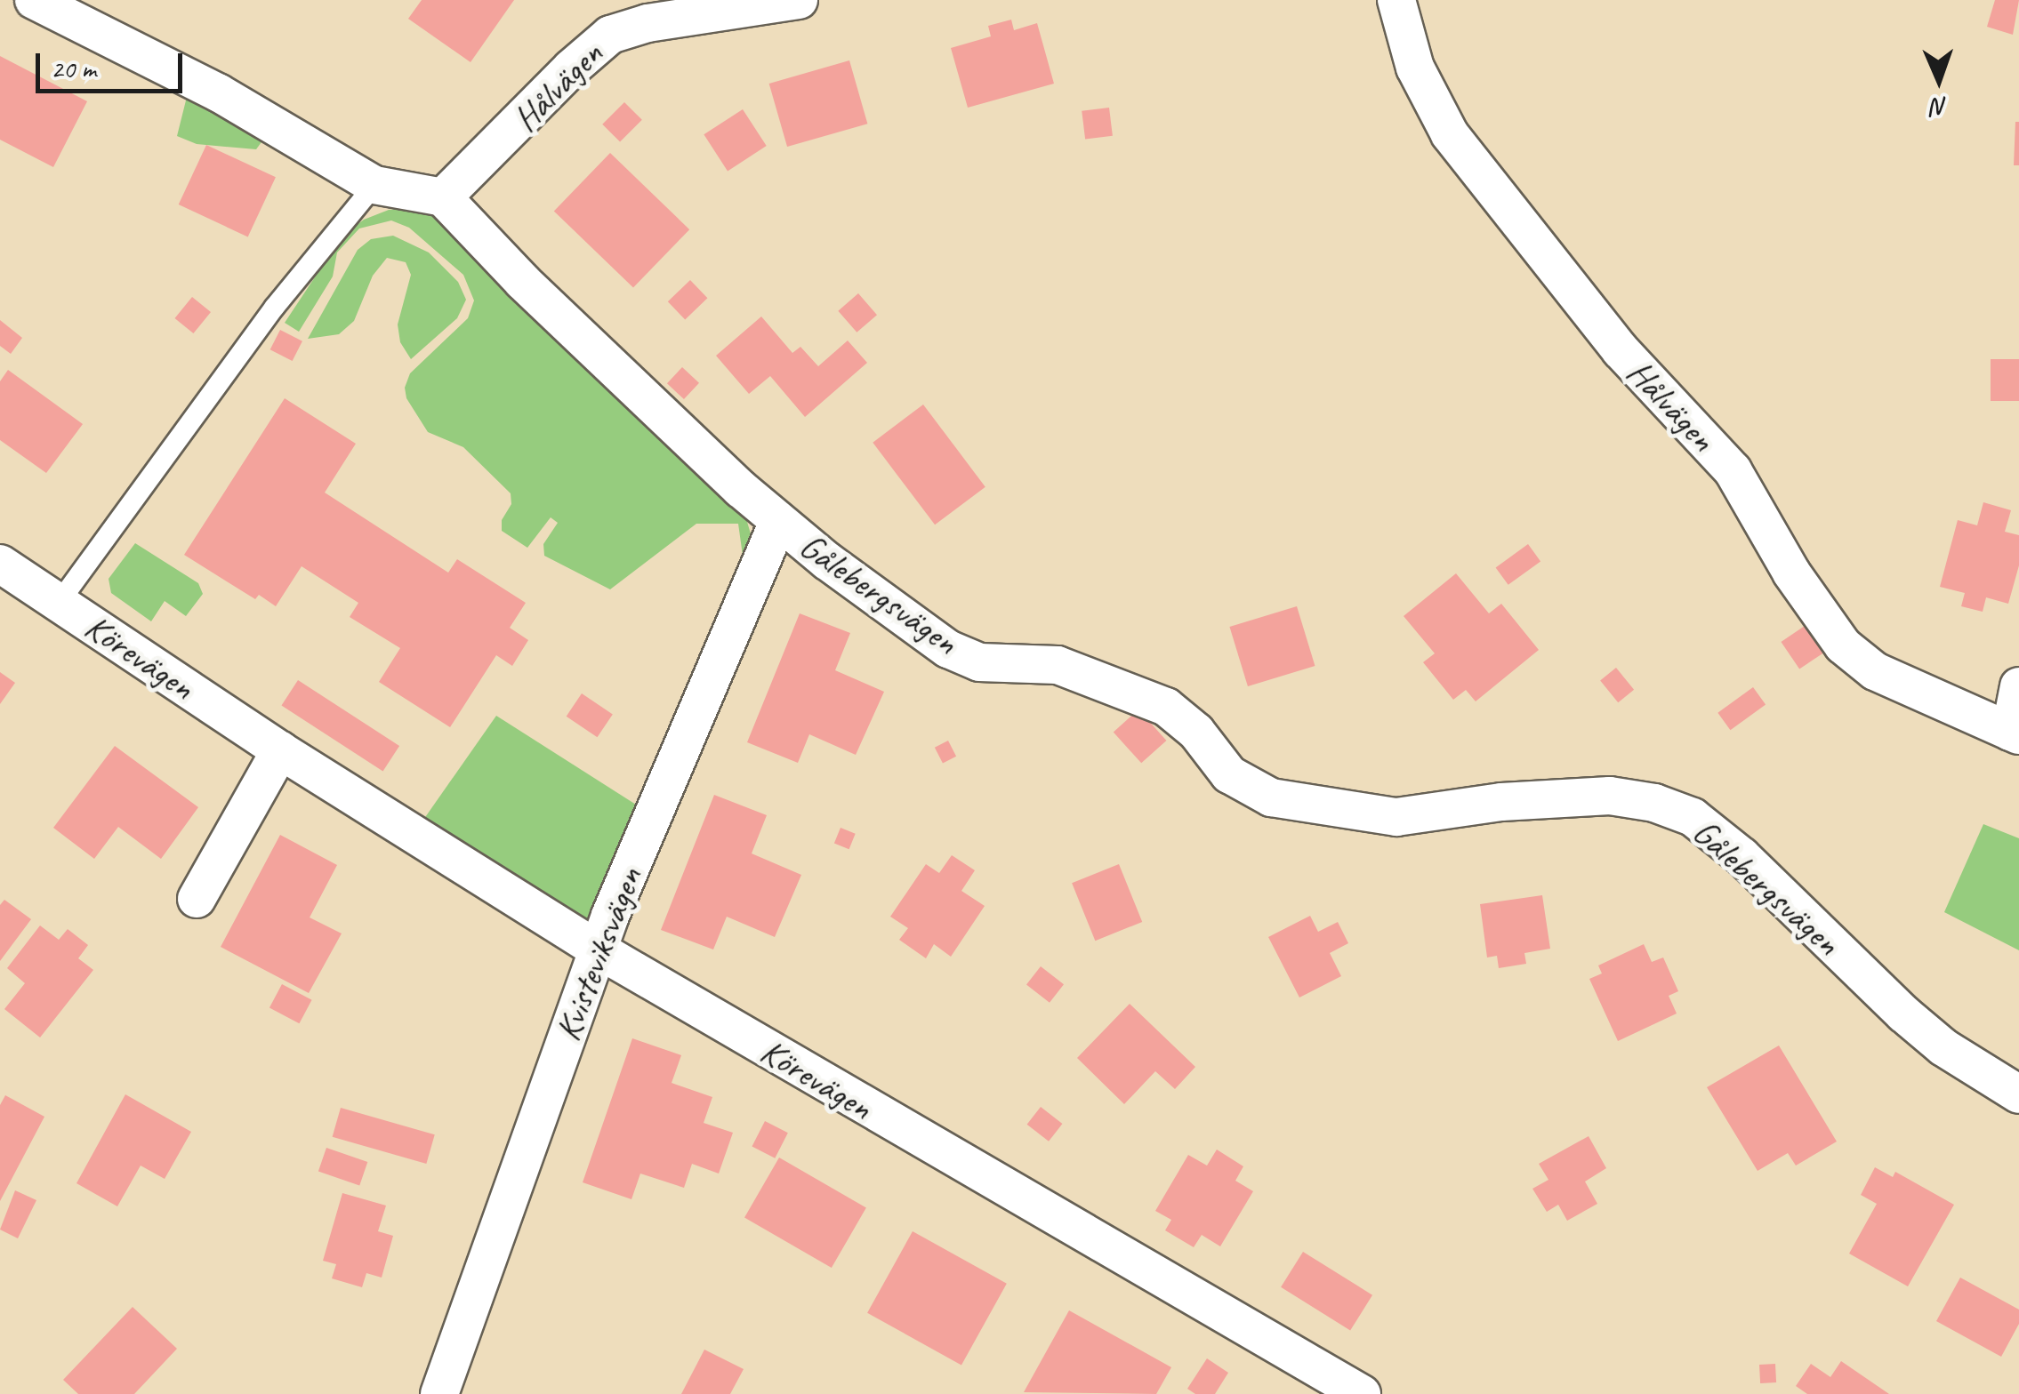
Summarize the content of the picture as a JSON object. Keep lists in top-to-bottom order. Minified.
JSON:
{"streets":{"street":["Hålvägen","Gålebergsvägen","Körevägen","Kvisteviksvägen"]},"crossings":[["Hålvägen","Gålebergsvägen"],["Gålebergsvägen","Kvisteviksvägen"],["Körevägen","Kvisteviksvägen"]],"scale_bar":"20 m","north":"bottom"}
